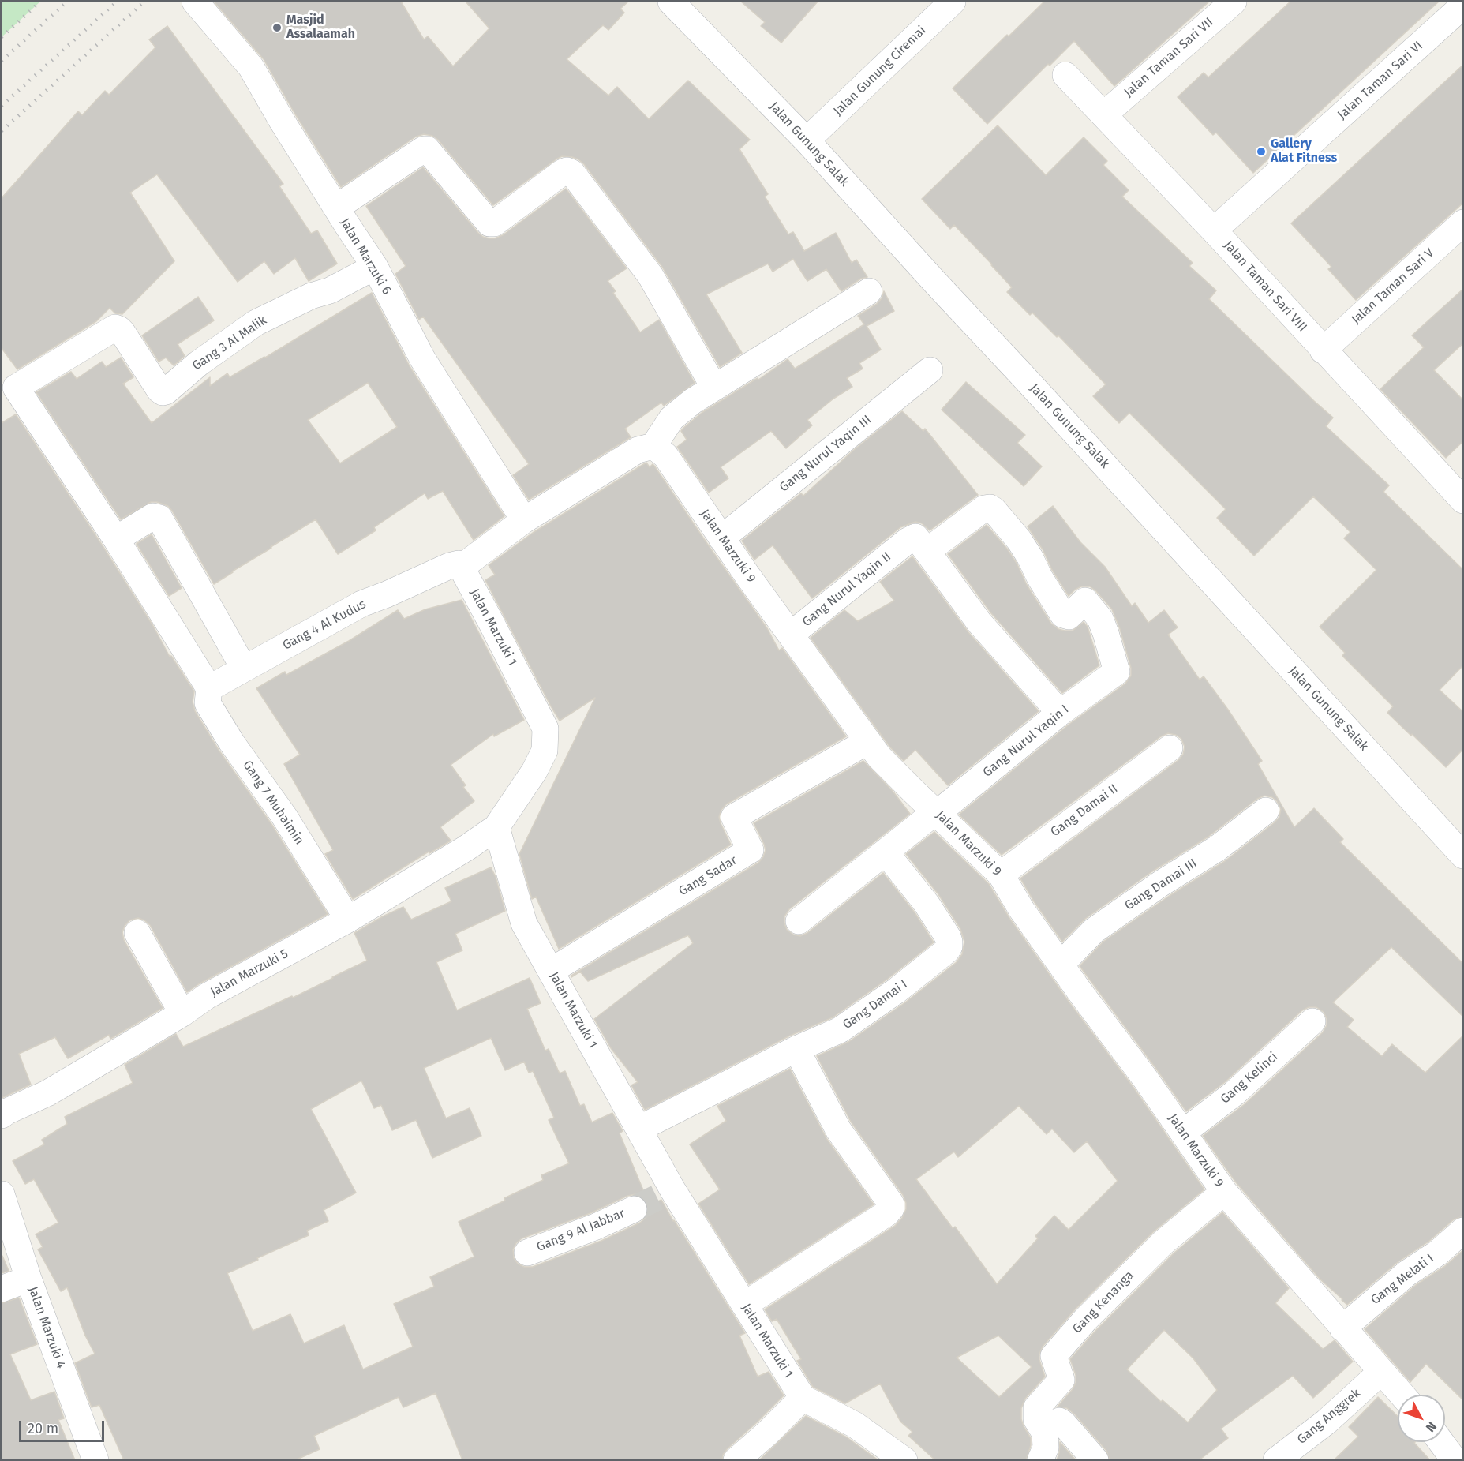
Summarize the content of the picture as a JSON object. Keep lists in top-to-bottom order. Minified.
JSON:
{"streets":{"street":["Jalan Taman Sari VII","Jalan Gunung Ciremai","Jalan Taman Sari VI","Jalan Gunung Salak","Jalan Marzuki 6","Jalan Taman Sari VIII","Jalan Taman Sari V","Gang 3 Al Malik","Gang Nurul Yaqin III","Jalan Marzuki 9","Gang Nurul Yaqin II","Gang 4 Al Kudus","Jalan Marzuki 1","Gang Nurul Yaqin I","Gang 7 Muhaimin","Gang Damai II","Gang Sadar","Gang Damai III","Jalan Marzuki 5","Gang Damai I","Gang Kelinci","Gang 9 Al Jabbar","Gang Melati I","Gang Kenanga","Jalan Marzuki 4","Gang Anggrek"]},"crossings":[["Jalan Taman Sari VII","Jalan Taman Sari VIII"],["Jalan Gunung Ciremai","Jalan Gunung Salak"],["Jalan Taman Sari VI","Jalan Taman Sari VIII"],["Jalan Marzuki 6","Gang 3 Al Malik"],["Jalan Taman Sari VIII","Jalan Taman Sari V"],["Gang Nurul Yaqin III","Jalan Marzuki 9"],["Jalan Marzuki 9","Gang Nurul Yaqin II"],["Jalan Marzuki 9","Gang Nurul Yaqin I"],["Jalan Marzuki 9","Gang Damai II"],["Jalan Marzuki 9","Gang Sadar"],["Jalan Marzuki 9","Gang Damai III"],["Jalan Marzuki 9","Gang Kelinci"],["Jalan Marzuki 9","Gang Melati I"],["Jalan Marzuki 9","Gang Kenanga"],["Jalan Marzuki 9","Gang Anggrek"],["Gang Nurul Yaqin II","Gang Nurul Yaqin I"],["Gang 4 Al Kudus","Jalan Marzuki 1"],["Gang 4 Al Kudus","Gang 7 Muhaimin"],["Jalan Marzuki 1","Gang Sadar"],["Jalan Marzuki 1","Jalan Marzuki 5"],["Jalan Marzuki 1","Gang Damai I"],["Gang 7 Muhaimin","Jalan Marzuki 5"]],"places":["Masjid Assalaamah","Gallery Alat Fitness"],"scale_bar":"20 m","north":"bottom right"}
